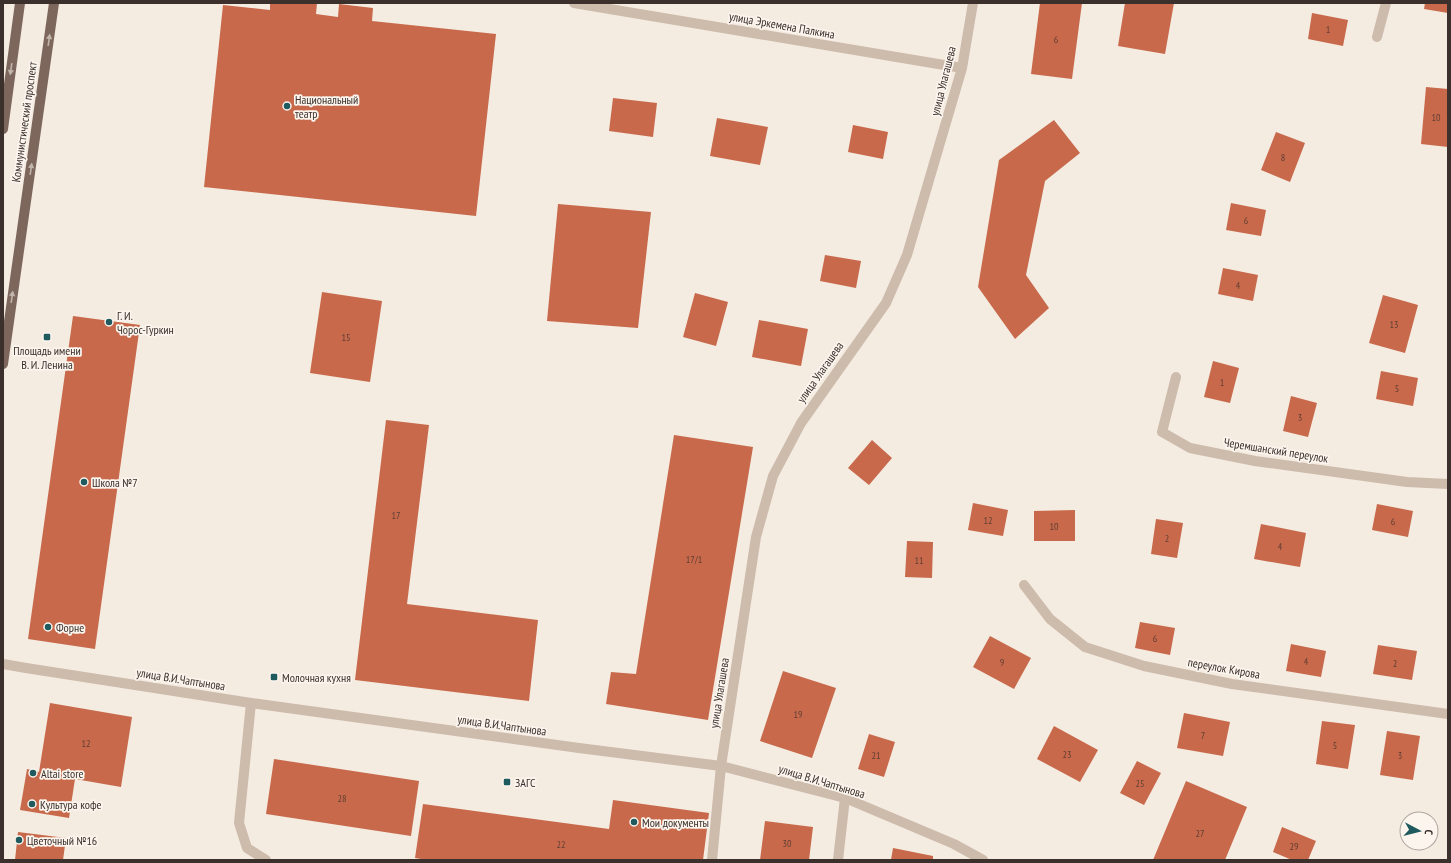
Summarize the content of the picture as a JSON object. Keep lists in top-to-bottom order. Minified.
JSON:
{"streets":{"main road":["Коммунистический проспект"],"street":["улица Эркемена Палкина","улица Улагашева","Черемшанский переулок","переулок Кирова","улица В.И.Чаптынова"]},"crossings":[["улица Эркемена Палкина","улица Улагашева"],["улица Улагашева","улица В.И.Чаптынова"]],"places":{"other":["Национальный театр","Г. И. Чорос-Гуркин","Школа №7","Форне","Altai store","Культура кофе","Мои документы","Цветочный №16"],"transit":["Площадь имени В. И. Ленина","Молочная кухня","ЗАГС"]},"house_numbers":["1","6","10","8","6","4","13","15","1","5","3","17","12","6","10","2","4","17/1","11","6","4","9","2","19","7","12","5","23","21","3","25","28","27","30","22","29"],"north":"right"}
